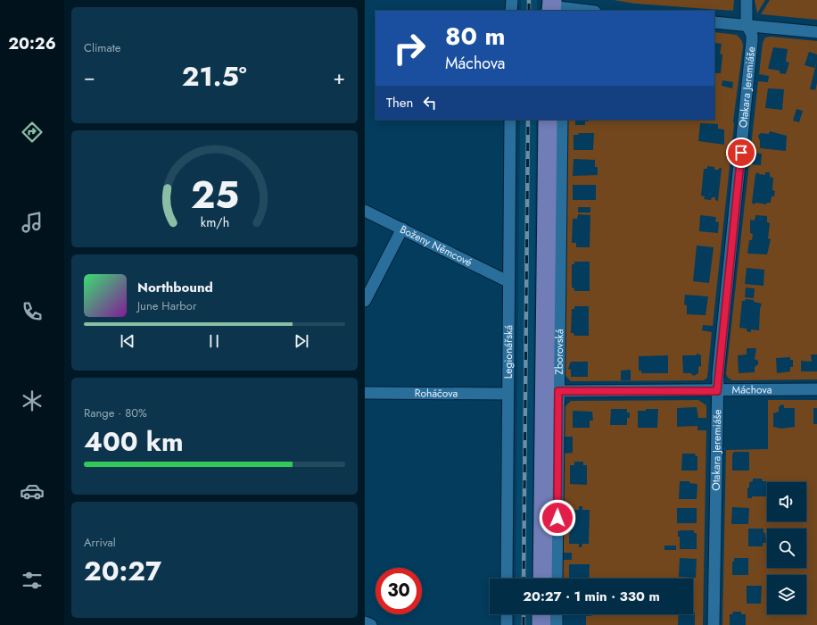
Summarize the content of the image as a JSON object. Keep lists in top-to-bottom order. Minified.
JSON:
{"streets":{"street":["Otakara Jeremiáše","Boženy Němcové","Legionářská","Zborovská","Máchova","Roháčova"]},"crossings":[["Otakara Jeremiáše","Máchova"],["Boženy Němcové","Legionářská"],["Legionářská","Roháčova"],["Zborovská","Máchova"]],"page":{"tabs":"20:26","tile":["Climate",["Range · 80%","400 km"],["Arrival","20:27"]],"turn":["80 m","Máchova"],"heat":["−","21.5°","+"],"then":"Then","song":["Northbound","June Harbor"],"limit":"30","trip":"20:27 · 1 min · 330 m","gauge":["25","km/h"]}}
